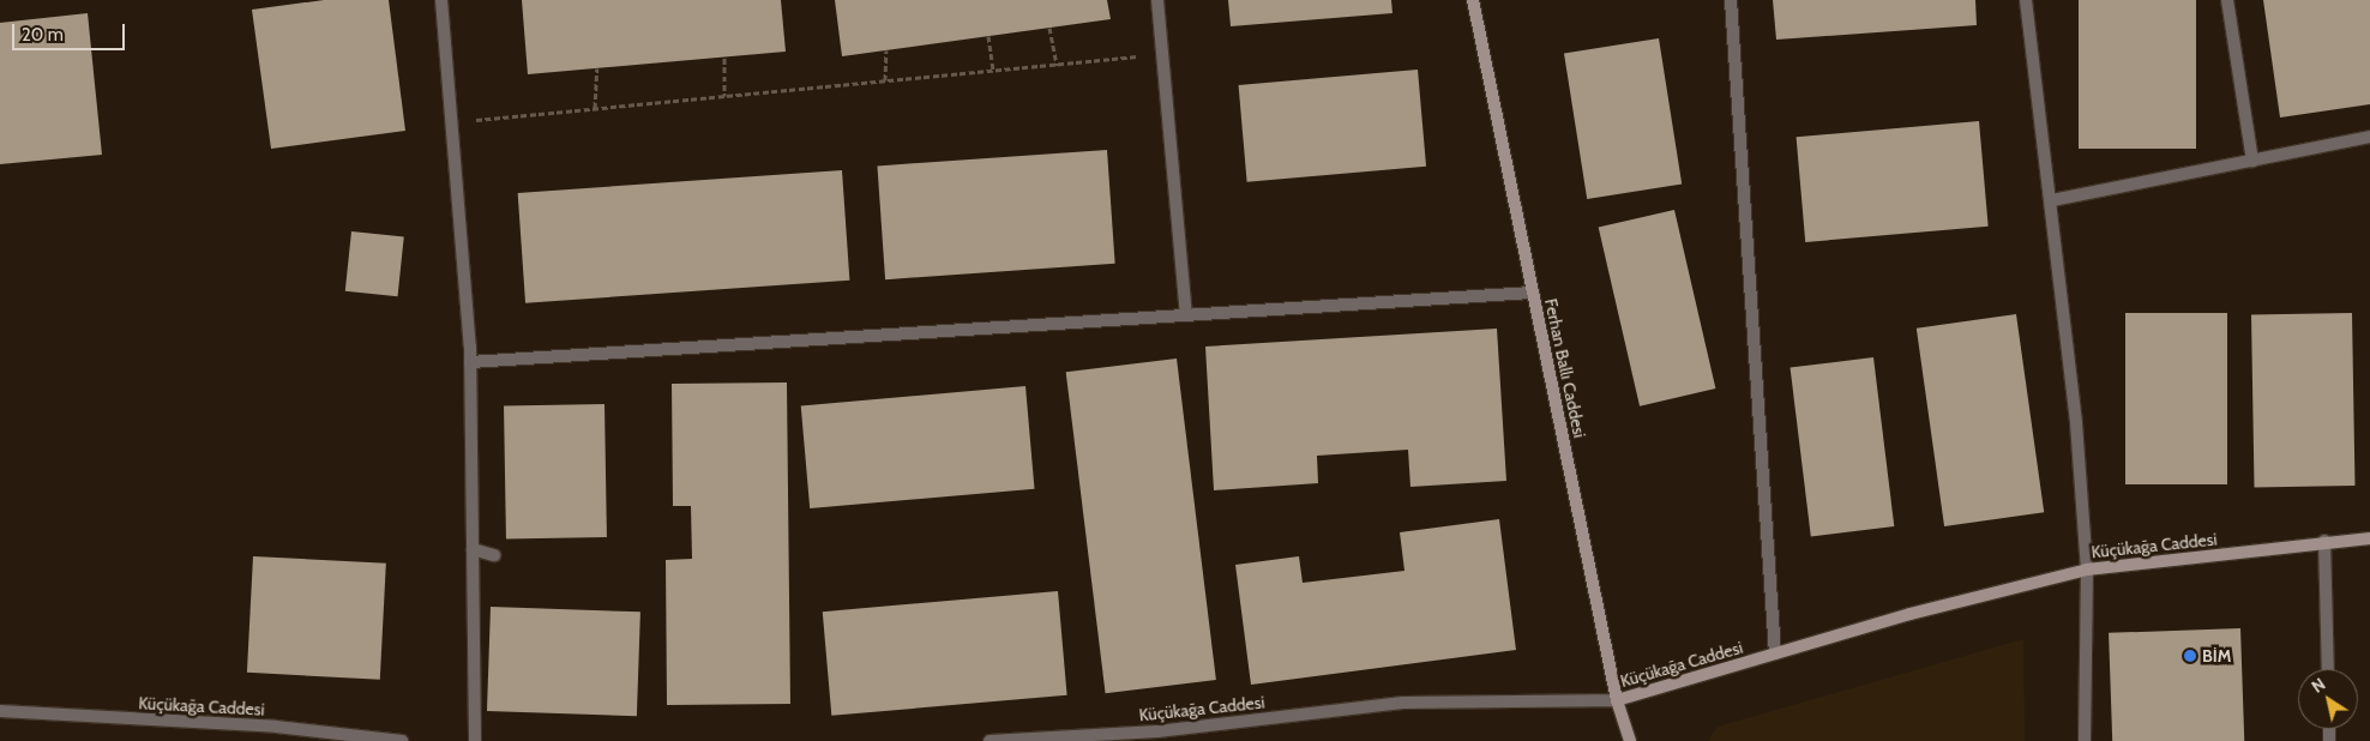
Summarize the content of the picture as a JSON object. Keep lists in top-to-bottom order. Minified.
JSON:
{"streets":{"street":["Ferhan Ballı Caddesi","Küçükağa Caddesi"]},"crossings":[["Ferhan Ballı Caddesi","Küçükağa Caddesi"]],"places":["BİM"],"scale_bar":"20 m","north":"top left"}
